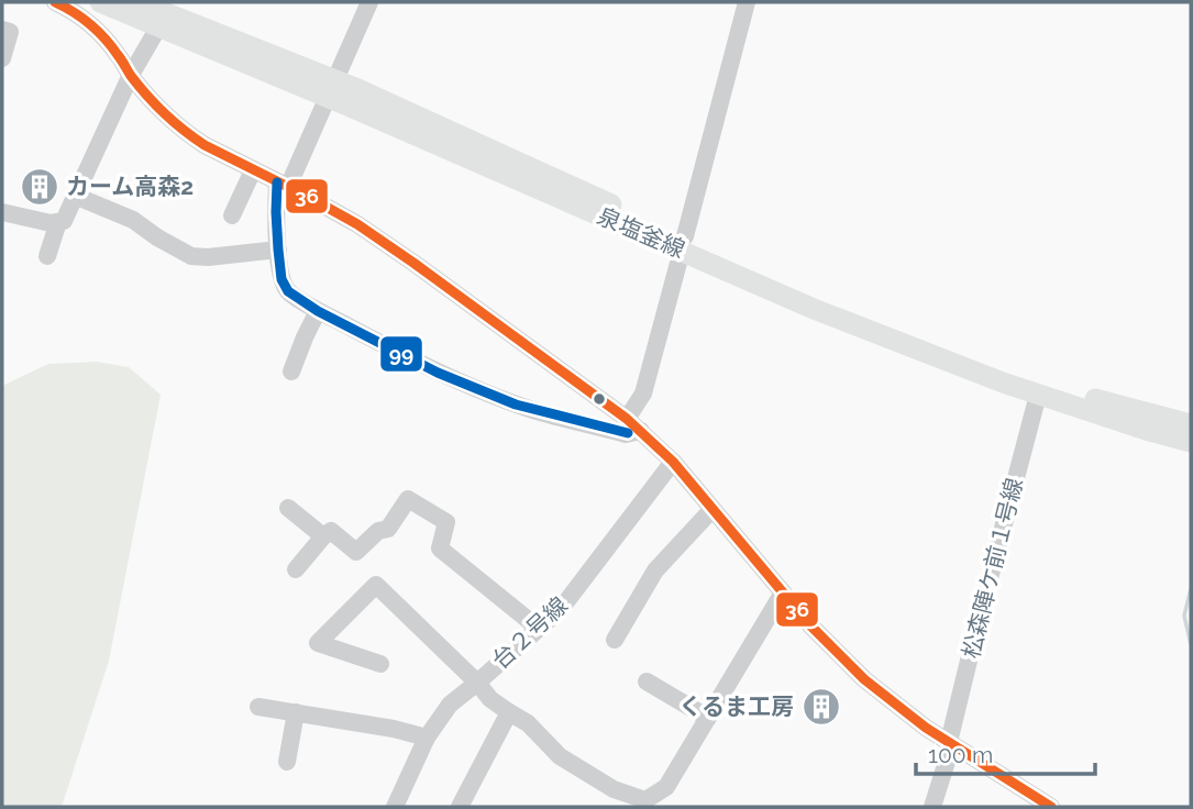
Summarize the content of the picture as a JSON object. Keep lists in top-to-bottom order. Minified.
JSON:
{"streets":{"main road":["泉塩釜線"],"street":["松森陣ケ前１号線","台２号線"]},"crossings":[["泉塩釜線","松森陣ケ前１号線"]],"places":{"building":["カーム高森2","くるま工房"]},"lines":["transit line 36","transit line 99"],"scale_bar":"100 m"}
